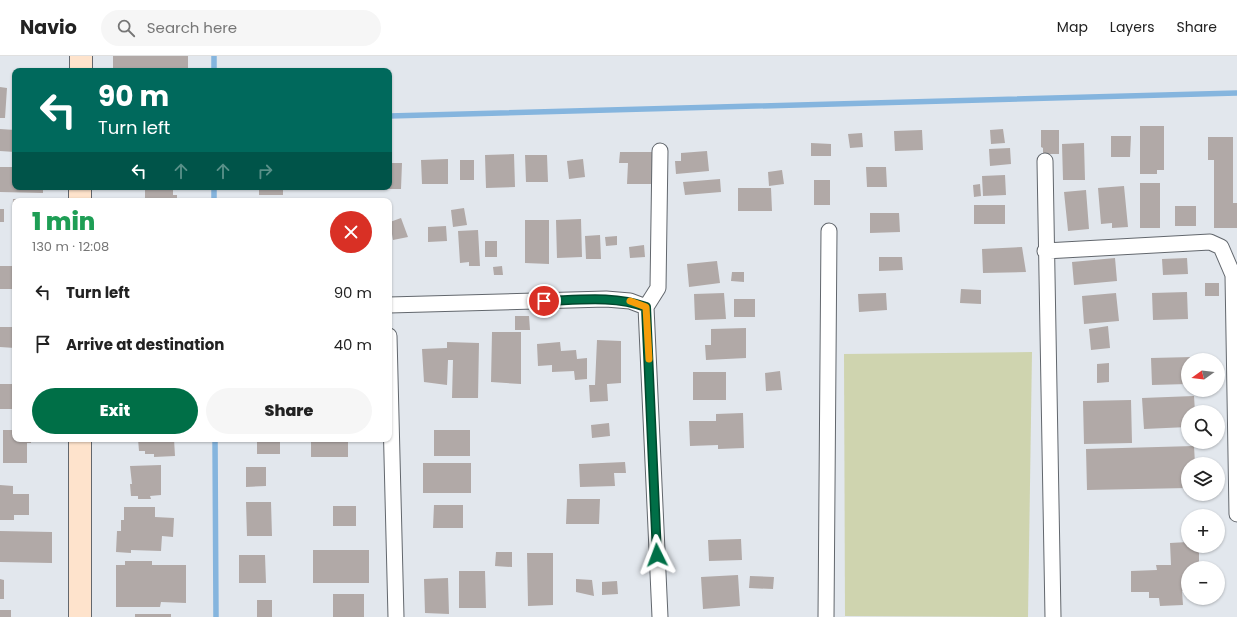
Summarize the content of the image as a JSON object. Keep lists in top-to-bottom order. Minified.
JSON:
{"north":"left","page":{"header":"Navio","search":"Search here","nav":["Map","Layers","Share"],"turn":["90 m","Turn left"],"heading":["1 min","130 m · 12:08"],"list":[{"name":"Turn left","value":"90 m"},{"name":"Arrive at destination","value":"40 m"}],"map_buttons":["+","−"],"buttons":["Exit","Share"]}}
